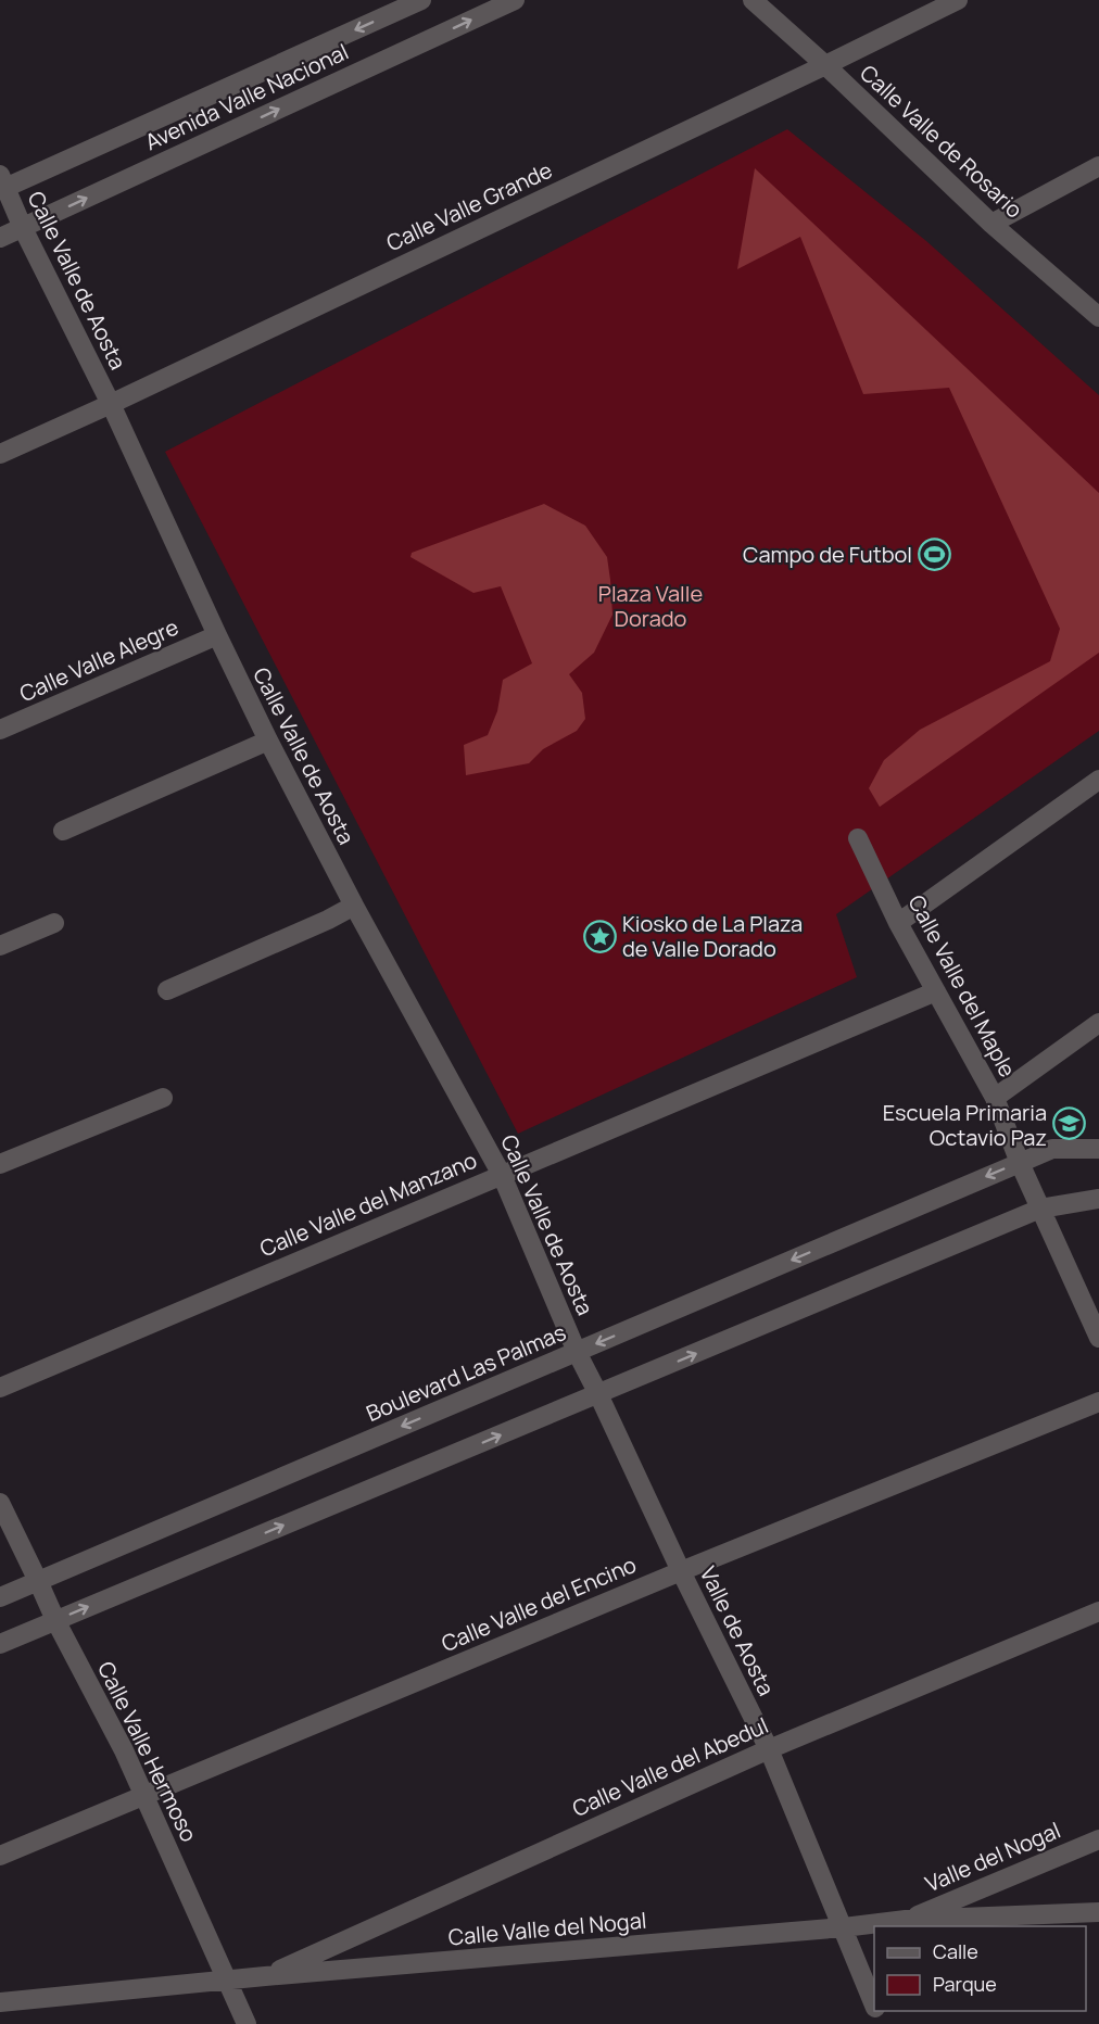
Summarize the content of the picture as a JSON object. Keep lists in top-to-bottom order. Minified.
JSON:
{"streets":{"street":["Avenida Valle Nacional","Calle Valle de Rosario","Calle Valle Grande","Calle Valle de Aosta","Calle Valle Alegre","Calle Valle del Maple","Calle Valle del Manzano","Boulevard Las Palmas","Calle Valle del Encino","Valle de Aosta","Calle Valle Hermoso","Calle Valle del Abedul","Valle del Nogal","Calle Valle del Nogal"]},"crossings":[["Avenida Valle Nacional","Calle Valle de Aosta"],["Calle Valle de Rosario","Calle Valle Grande"],["Calle Valle Grande","Calle Valle de Aosta"],["Calle Valle de Aosta","Calle Valle Alegre"],["Calle Valle de Aosta","Calle Valle del Manzano"],["Calle Valle de Aosta","Boulevard Las Palmas"],["Calle Valle de Aosta","Valle de Aosta"],["Calle Valle del Maple","Calle Valle del Manzano"],["Calle Valle del Maple","Boulevard Las Palmas"],["Boulevard Las Palmas","Valle de Aosta"],["Boulevard Las Palmas","Calle Valle Hermoso"],["Calle Valle del Encino","Valle de Aosta"],["Calle Valle del Encino","Calle Valle Hermoso"],["Valle de Aosta","Calle Valle del Abedul"],["Valle de Aosta","Calle Valle del Nogal"],["Calle Valle Hermoso","Calle Valle del Nogal"],["Calle Valle del Abedul","Calle Valle del Nogal"],["Valle del Nogal","Calle Valle del Nogal"]],"parks":["Plaza Valle Dorado"],"places":{"sports":["Campo de Futbol"],"place":["Kiosko de La Plaza de Valle Dorado"],"school or university":["Escuela Primaria Octavio Paz"]},"legend":["Calle","Parque"]}
